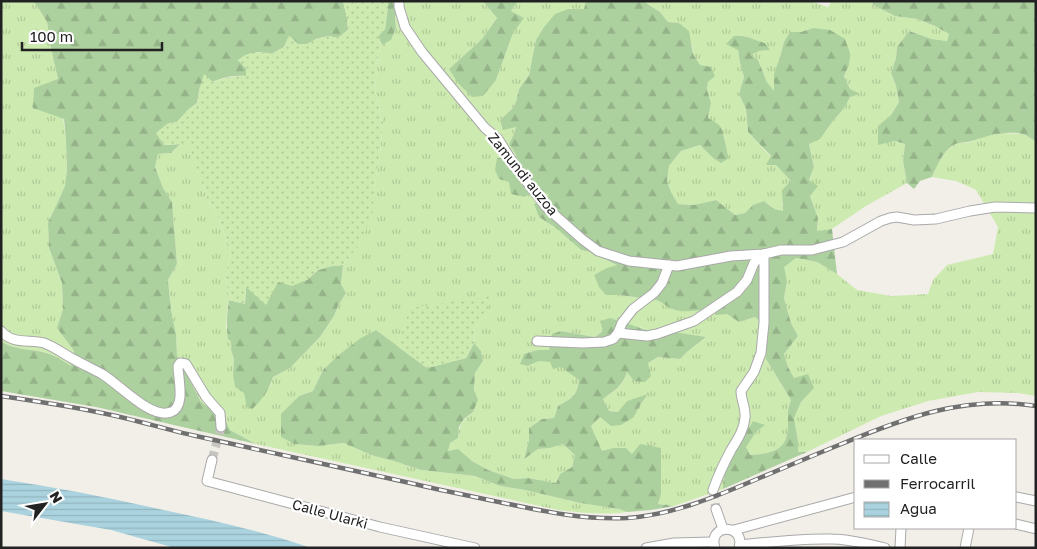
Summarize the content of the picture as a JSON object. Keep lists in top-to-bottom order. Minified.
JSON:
{"streets":{"street":["Zamundi auzoa","Calle Ularki"]},"legend":["Calle","Ferrocarril","Agua"],"scale_bar":"100 m","north":"top right"}
